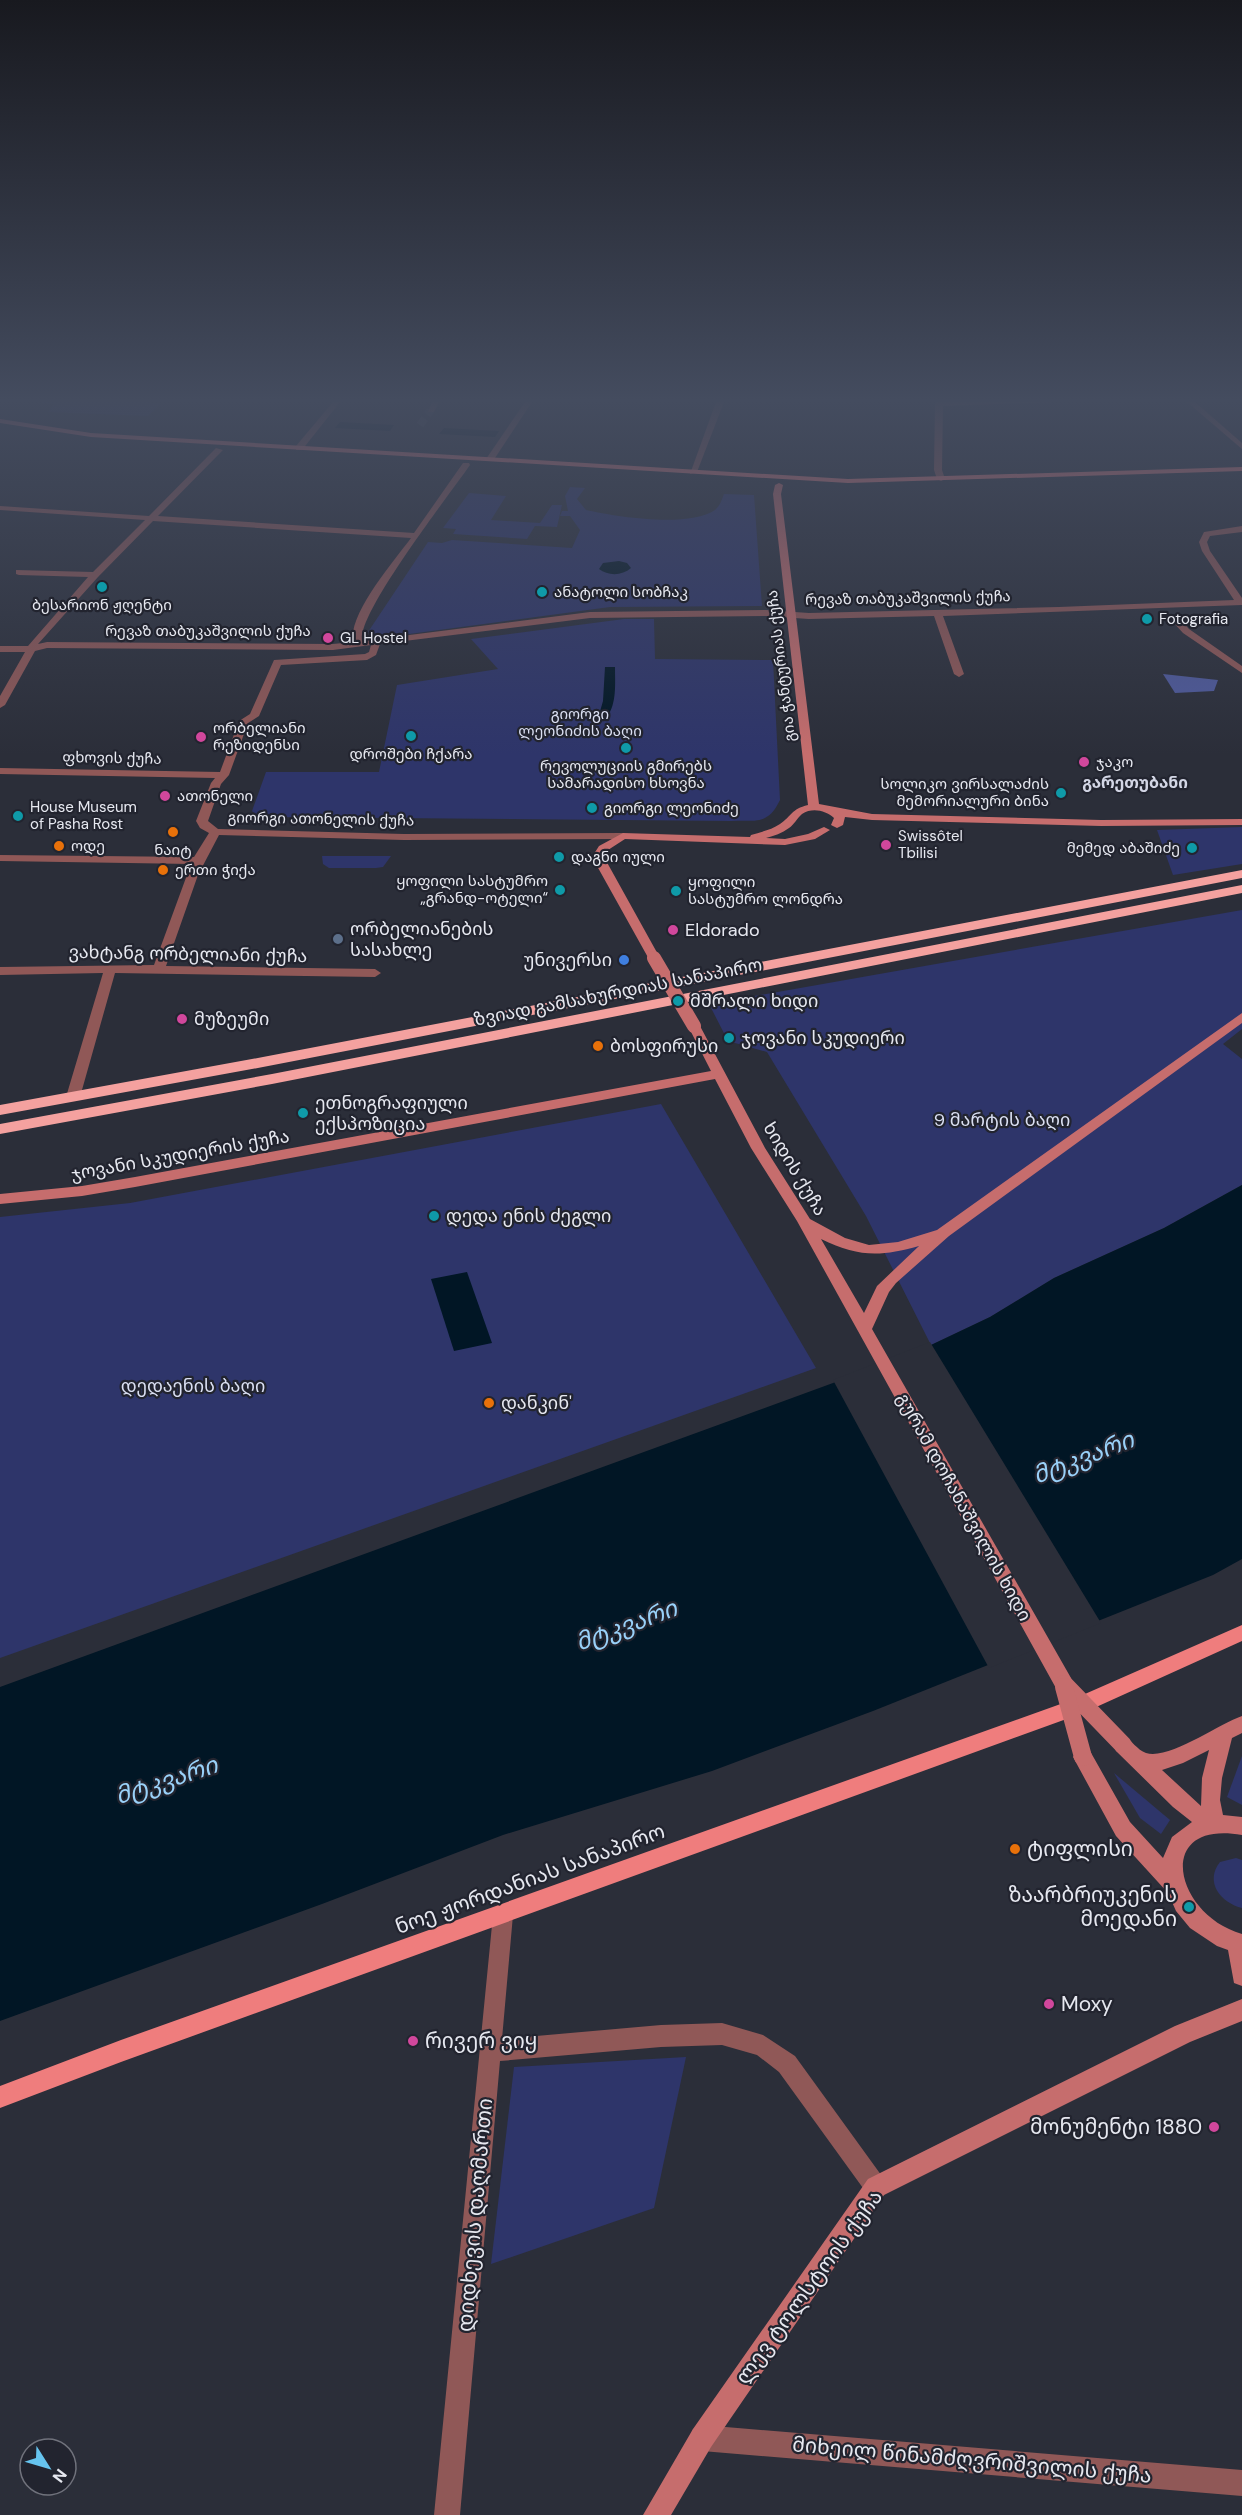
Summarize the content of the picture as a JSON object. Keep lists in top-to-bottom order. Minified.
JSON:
{"streets":{"highway":["ზვიად გამსახურდიას სანაპირო"],"main road":["ნოე ჟორდანიას სანაპირო"],"street":["რევაზ თაბუკაშვილის ქუჩა","გია ჭანტურიას ქუჩა","ფხოვის ქუჩა","გიორგი ათონელის ქუჩა","ვახტანგ ორბელიანი ქუჩა","ჯოვანი სკუდიერის ქუჩა","ხიდის ქუჩა","გურამ დოჩანაშვილის ხიდი","დიდხევის დაღმართი","ლევ ტოლსტოის ქუჩა","მიხეილ წინამძღვრიშვილის ქუჩა"]},"crossings":[["რევაზ თაბუკაშვილის ქუჩა","გია ჭანტურიას ქუჩა"],["გიორგი ათონელის ქუჩა","ვახტანგ ორბელიანი ქუჩა"],["გიორგი ათონელის ქუჩა","ხიდის ქუჩა"],["ჯოვანი სკუდიერის ქუჩა","ხიდის ქუჩა"],["ხიდის ქუჩა","გურამ დოჩანაშვილის ხიდი"],["ნოე ჟორდანიას სანაპირო","დიდხევის დაღმართი"],["ლევ ტოლსტოის ქუჩა","მიხეილ წინამძღვრიშვილის ქუჩა"]],"districts":["გარეთუბანი"],"water":["მტკვარი"],"parks":["გიორგი ლეონიძის ბაღი","9 მარტის ბაღი","დედაენის ბაღი"],"places":["ბესარიონ ჟღენტი","ანატოლი სობჩაკ","Fotografia","GL Hostel","დროშები ჩქარა","ორბელიანი რეზიდენსი","რევოლუციის გმირებს სამარადისო ხსოვნა","ჯაკო","სოლიკო ვირსალაძის მემორიალური ბინა","ათონელი","გიორგი ლეონიძე","House Museum of Pasha Rost","ნაიტ","Swissôtel Tbilisi","ოდე","მემედ აბაშიძე","დაგნი იული","ერთი ჭიქა","ყოფილი სასტუმრო „გრანდ-ოტელი“","ყოფილი სასტუმრო ლონდრა","Eldorado","ორბელიანების სასახლე","უნივერსი","მშრალი ხიდი","მუზეუმი","ჯოვანი სკუდიერი","ბოსფირუსი","ეთნოგრაფიული ექსპოზიცია","დედა ენის ძეგლი","დანკინ'","ტიფლისი","ზაარბრიუკენის მოედანი","Moxy","რივერ ვიყ","მონუმენტი 1880"],"north":"bottom right"}
